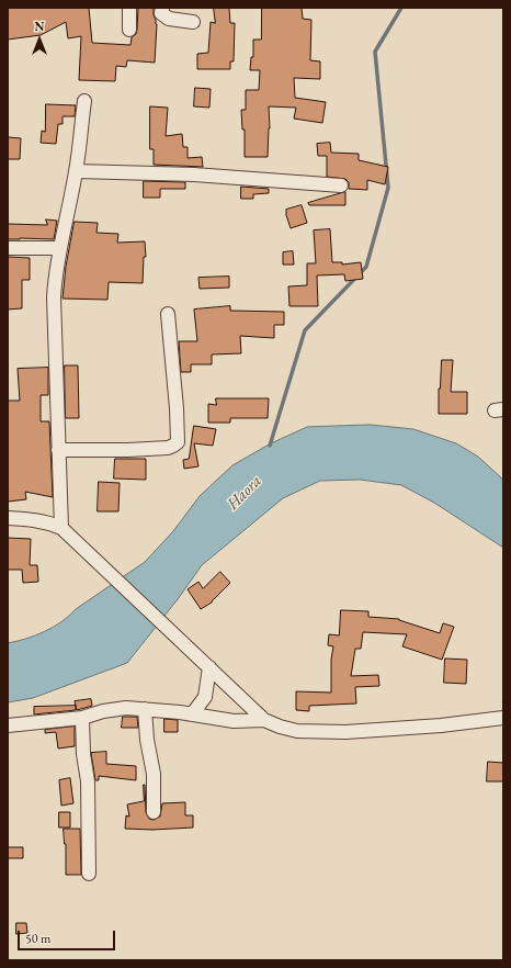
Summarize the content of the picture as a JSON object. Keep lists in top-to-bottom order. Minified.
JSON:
{"water":["Haora"],"scale_bar":"50 m","north":"top"}
